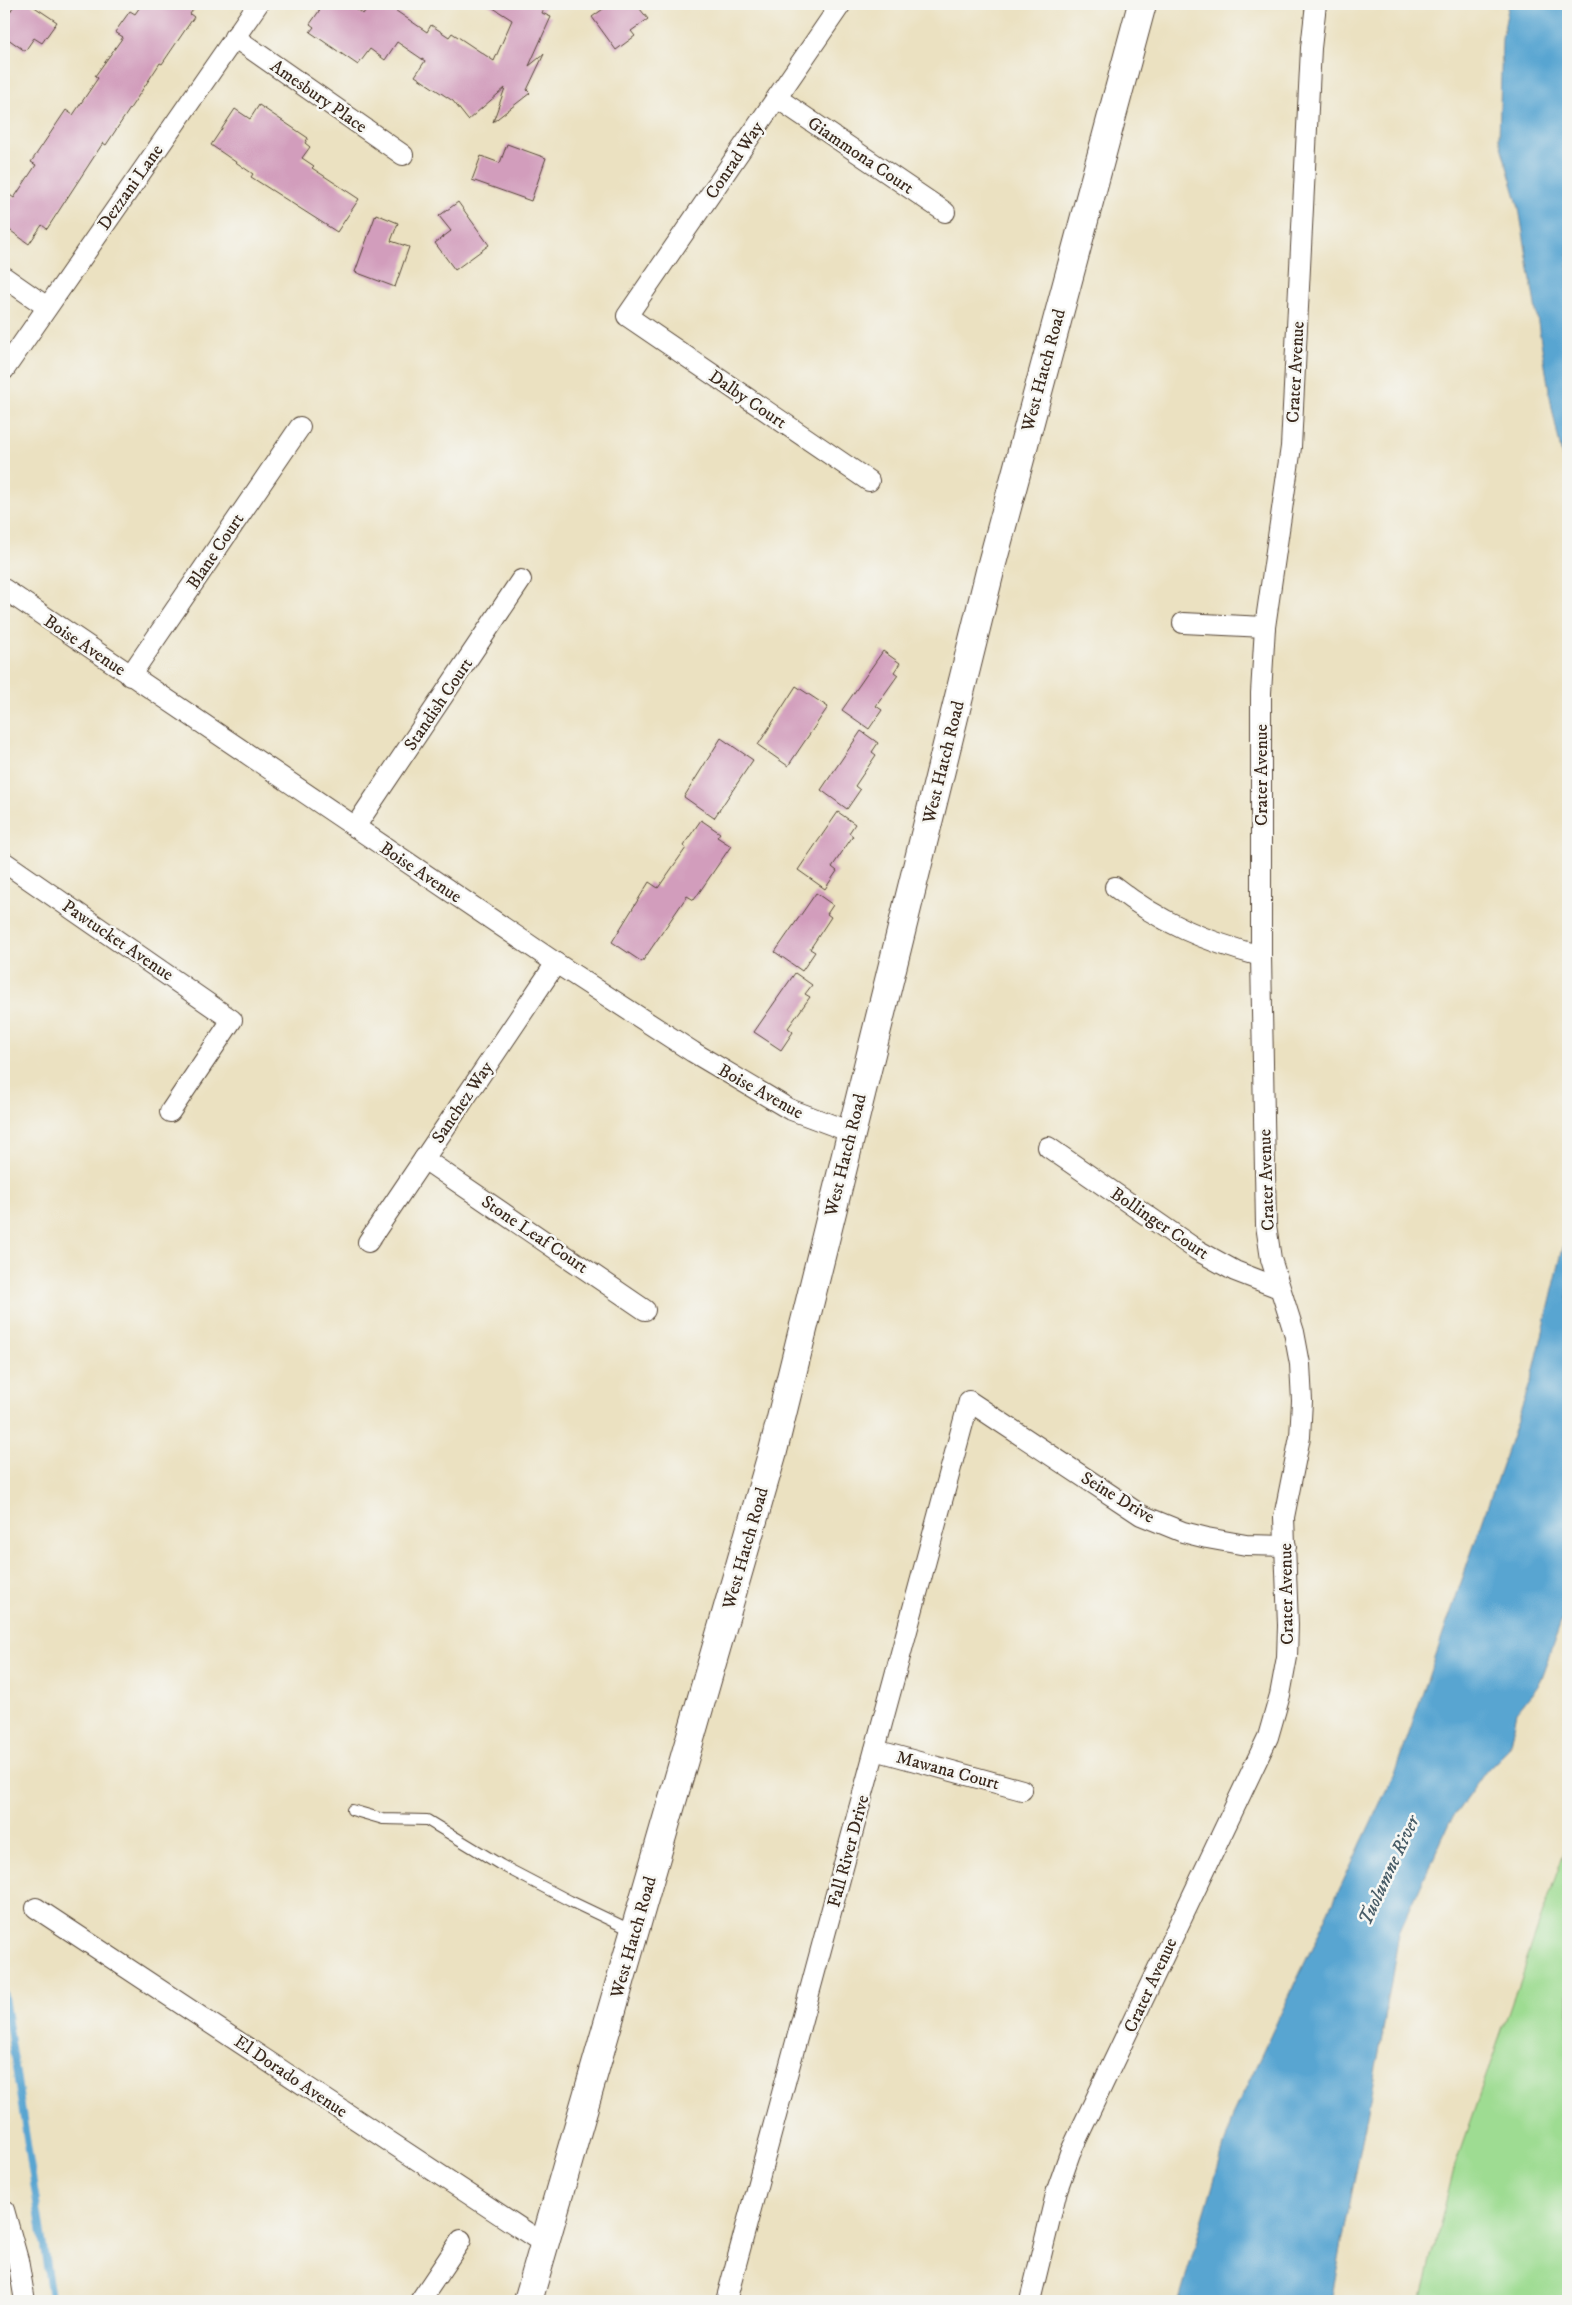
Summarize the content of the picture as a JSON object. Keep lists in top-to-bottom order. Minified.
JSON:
{"streets":{"main road":["West Hatch Road"],"street":["Amesbury Place","Giammona Court","Conrad Way","Dezzani Lane","Crater Avenue","Dalby Court","Blane Court","Boise Avenue","Standish Court","Pawtucket Avenue","Sanchez Way","Bollinger Court","Stone Leaf Court","Seine Drive","Mawana Court","Fall River Drive","El Dorado Avenue"]},"crossings":[["Amesbury Place","Dezzani Lane"],["Giammona Court","Conrad Way"],["Conrad Way","Dalby Court"],["West Hatch Road","Boise Avenue"],["West Hatch Road","El Dorado Avenue"],["Crater Avenue","Bollinger Court"],["Crater Avenue","Seine Drive"],["Blane Court","Boise Avenue"],["Boise Avenue","Standish Court"],["Boise Avenue","Sanchez Way"],["Sanchez Way","Stone Leaf Court"],["Seine Drive","Fall River Drive"],["Mawana Court","Fall River Drive"]],"water":["Tuolumne River"]}
